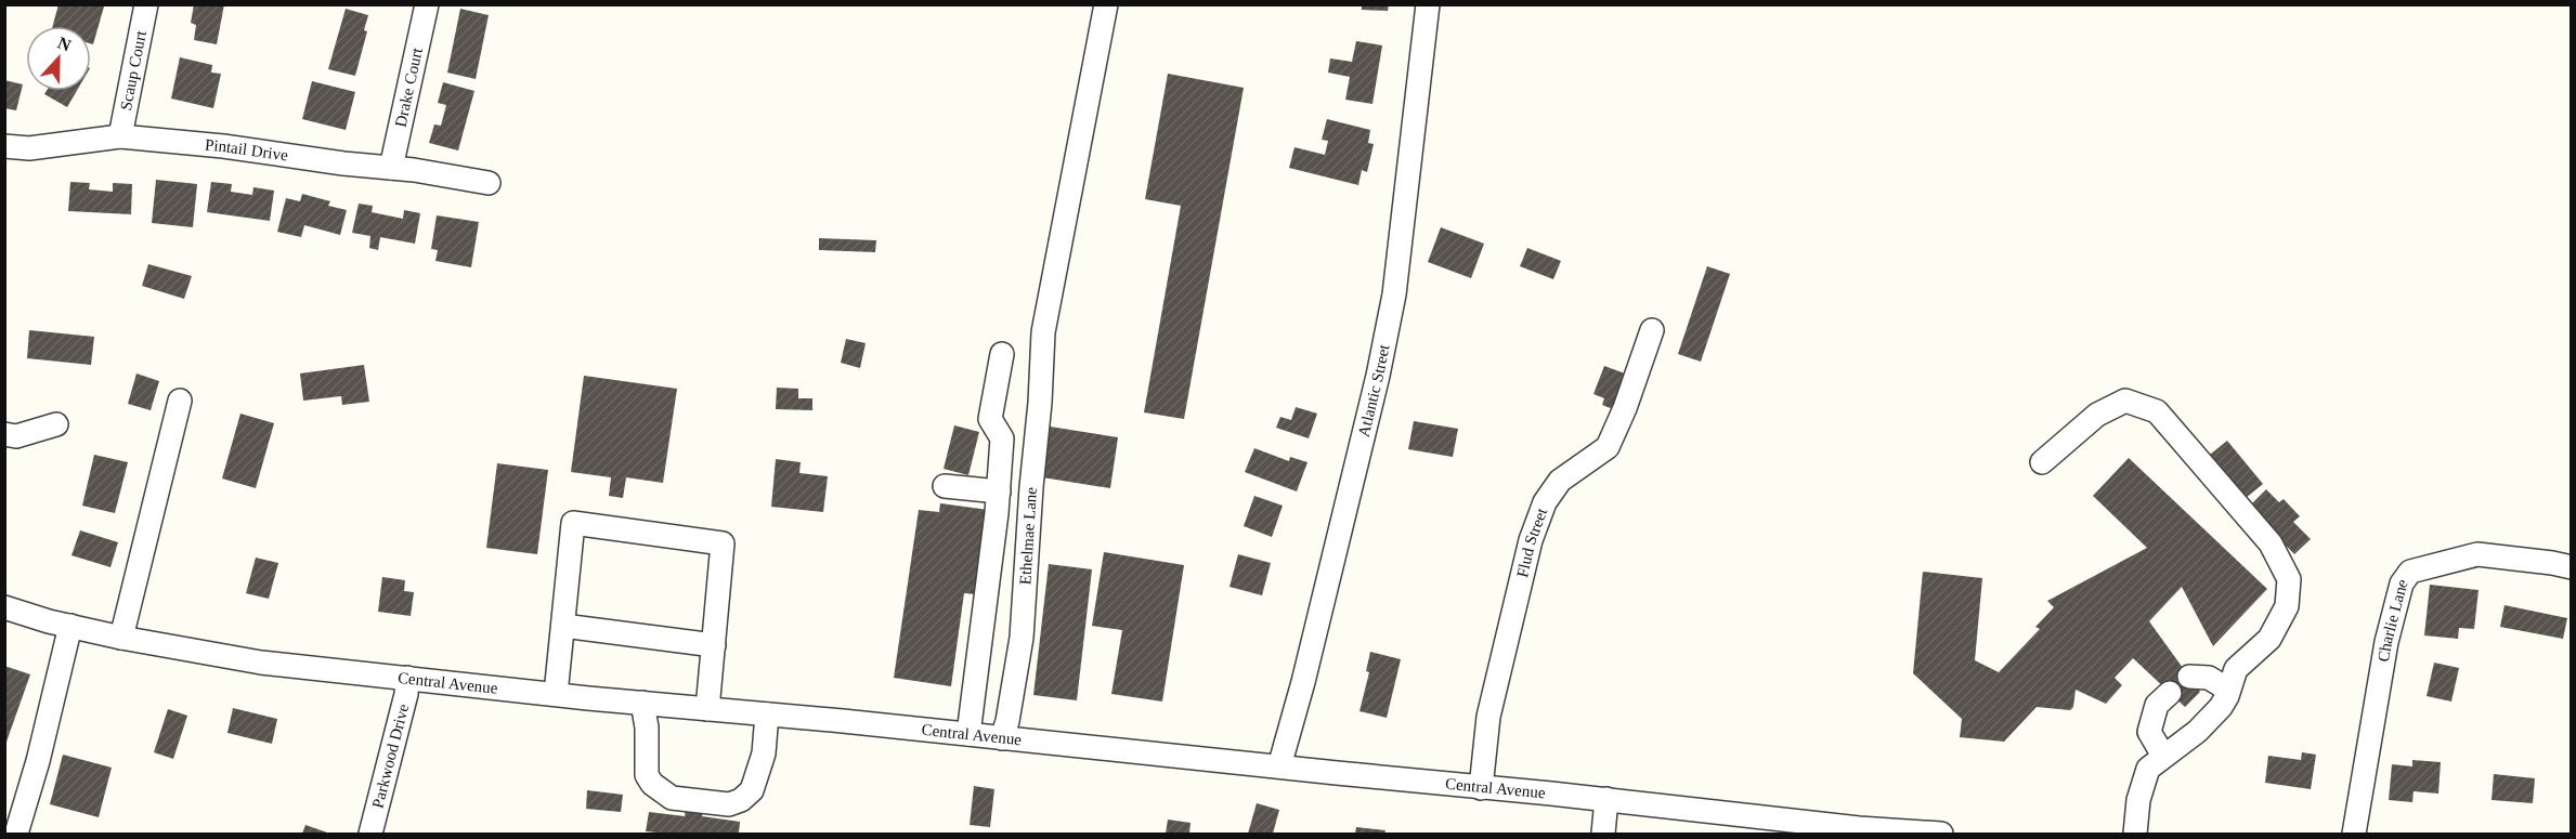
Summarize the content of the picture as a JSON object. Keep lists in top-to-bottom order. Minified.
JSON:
{"streets":{"street":["Scaup Court","Drake Court","Pintail Drive","Atlantic Street","Ethelmae Lane","Flud Street","Charlie Lane","Central Avenue","Parkwood Drive"]},"crossings":[["Scaup Court","Pintail Drive"],["Drake Court","Pintail Drive"],["Atlantic Street","Central Avenue"],["Ethelmae Lane","Central Avenue"],["Flud Street","Central Avenue"],["Central Avenue","Parkwood Drive"]],"north":"top"}
